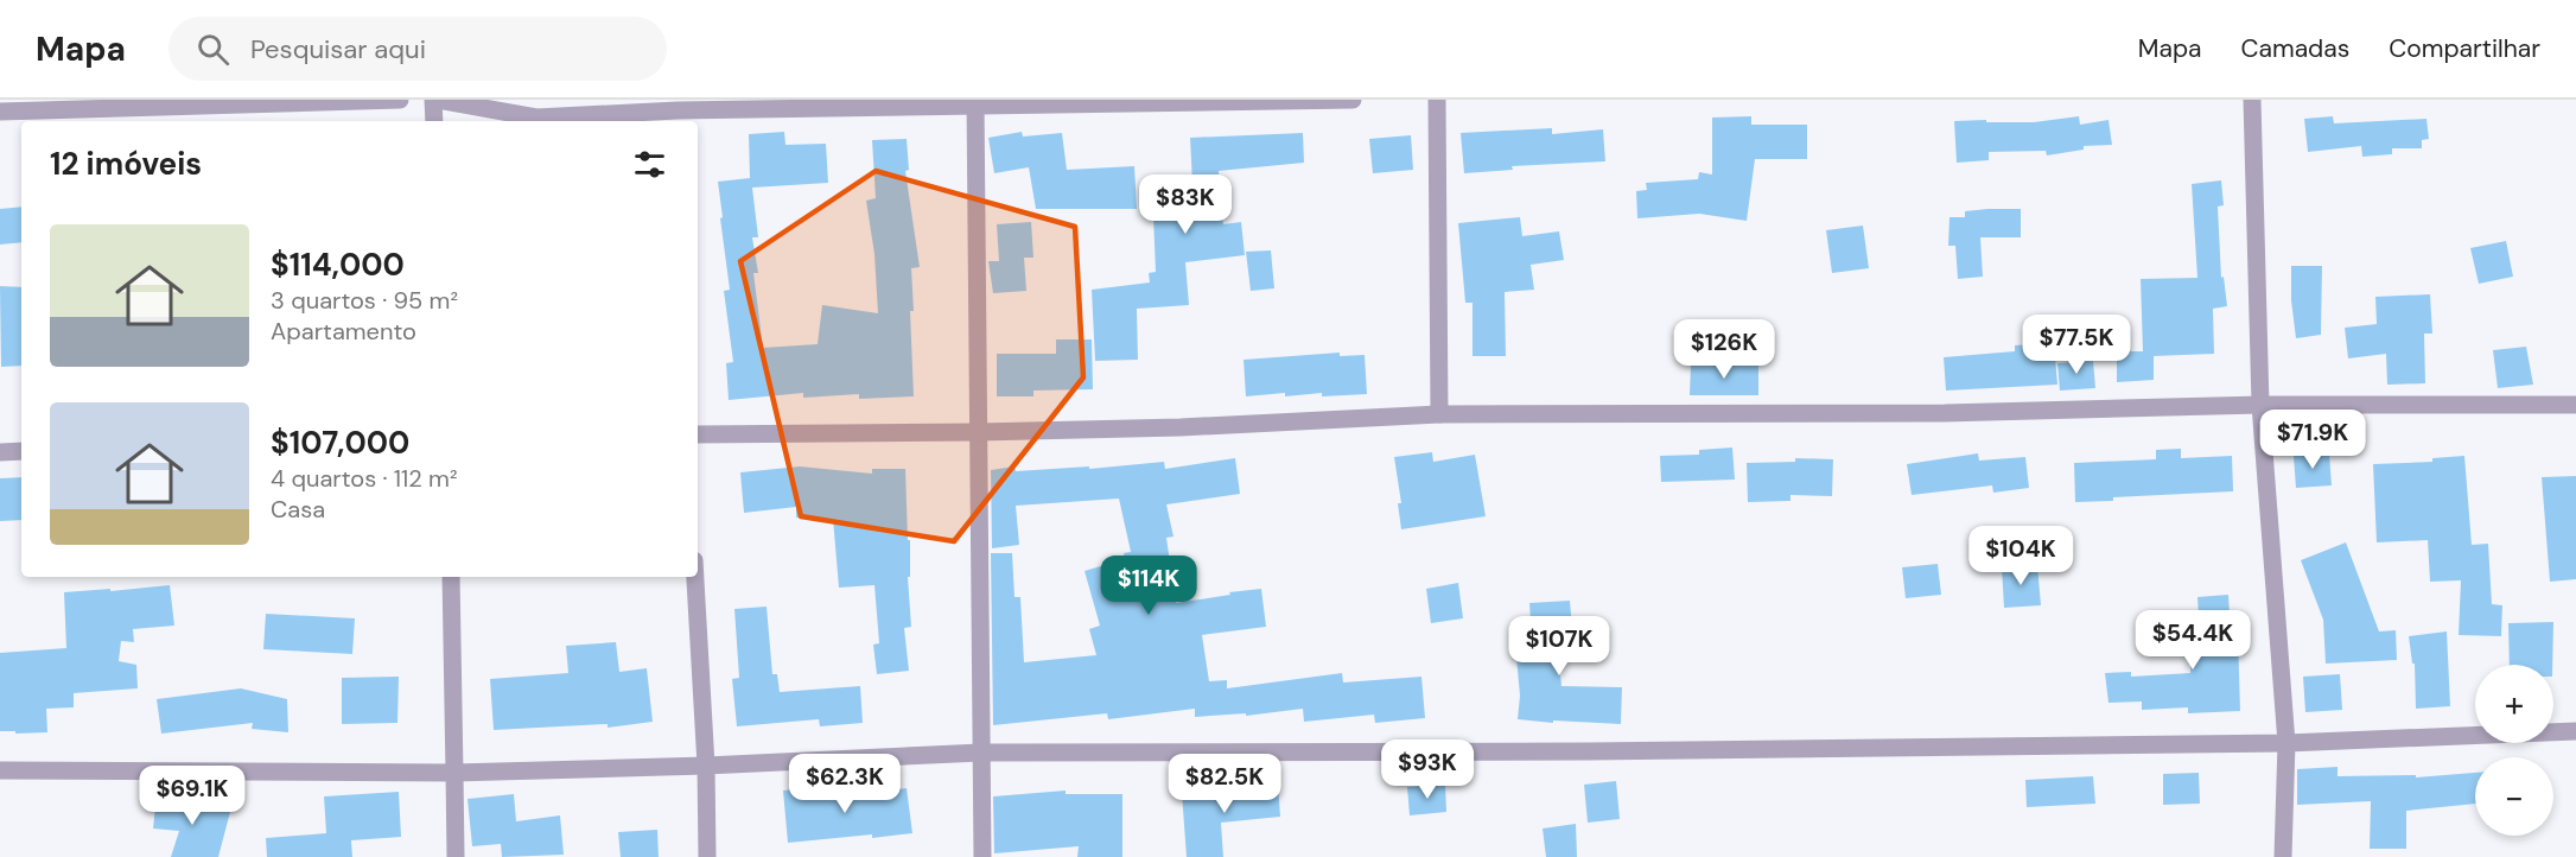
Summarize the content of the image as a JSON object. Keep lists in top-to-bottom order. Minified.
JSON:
{"page":{"header":"Mapa","search":"Pesquisar aqui","nav":["Mapa","Camadas","Compartilhar"],"heading":"12 imóveis","price":["$83K","$77.5K","$126K","$71.9K","$104K","$114K","$54.4K","$107K","$93K","$62.3K","$82.5K","$69.1K"],"list":[{"name":"$114,000","note":"3 quartos · 95 m² · Apartamento"},{"name":"$107,000","note":"4 quartos · 112 m² · Casa"}],"map_buttons":["+","−"]}}
